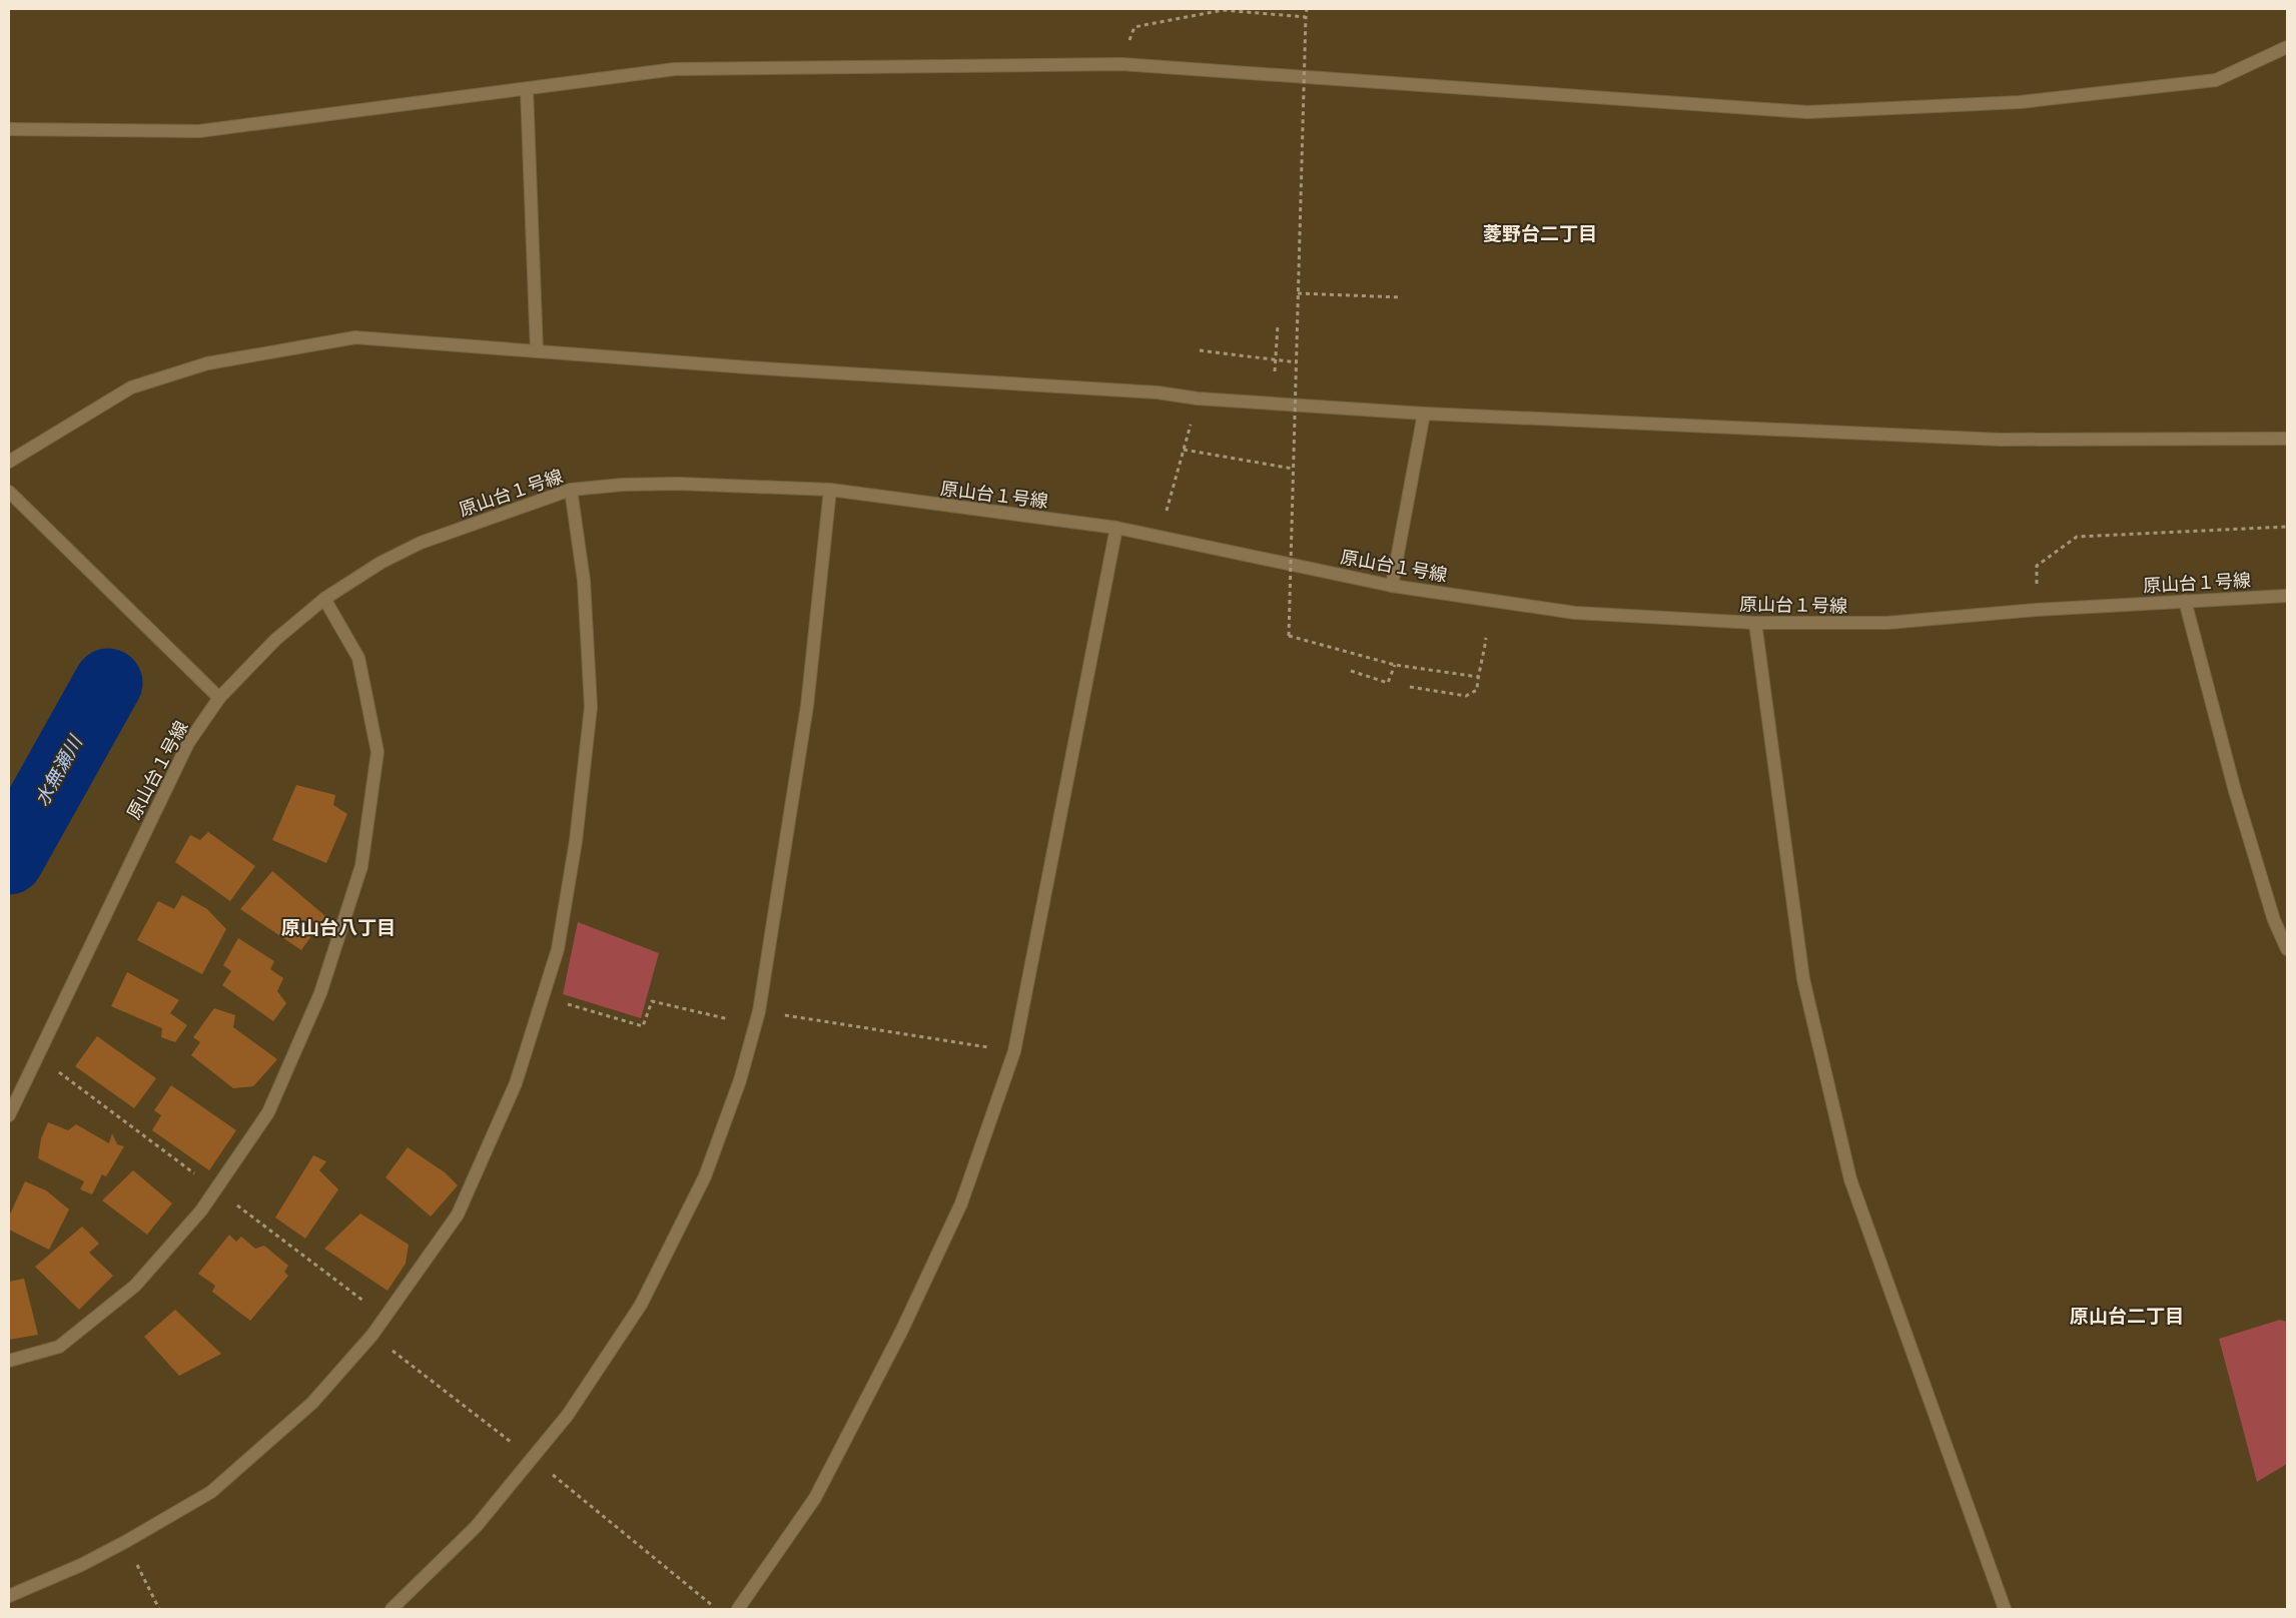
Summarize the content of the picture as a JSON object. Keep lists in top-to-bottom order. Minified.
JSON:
{"streets":{"street":["原山台１号線"]},"districts":["菱野台二丁目","原山台八丁目","原山台二丁目"],"water":["水無瀬川"]}
